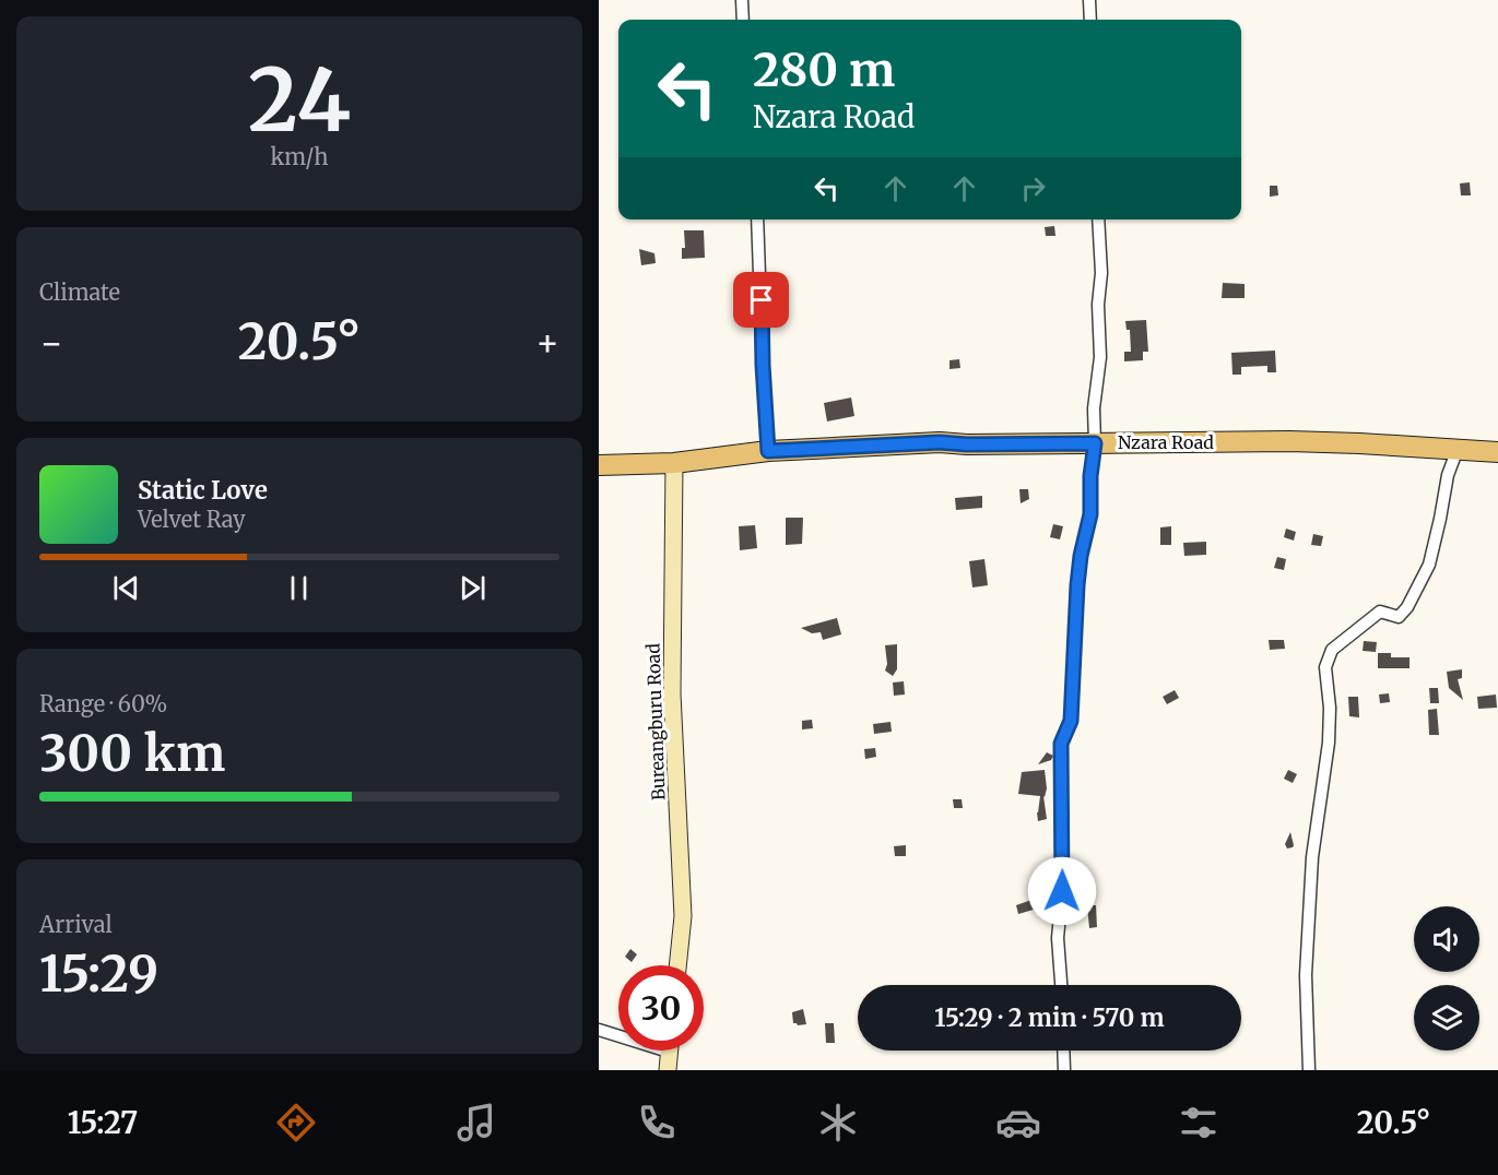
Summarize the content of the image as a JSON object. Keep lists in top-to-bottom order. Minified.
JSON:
{"streets":{"main road":["Nzara Road"],"street":["Bureangburu Road"]},"crossings":[["Nzara Road","Bureangburu Road"]],"page":{"tile":[["24","km/h"],"Climate",["Range · 60%","300 km"],["Arrival","15:29"]],"turn":["280 m","Nzara Road"],"heat":["−","20.5°","+"],"song":["Static Love","Velvet Ray"],"limit":"30","trip":"15:29 · 2 min · 570 m","tabs":["15:27","20.5°"]}}
